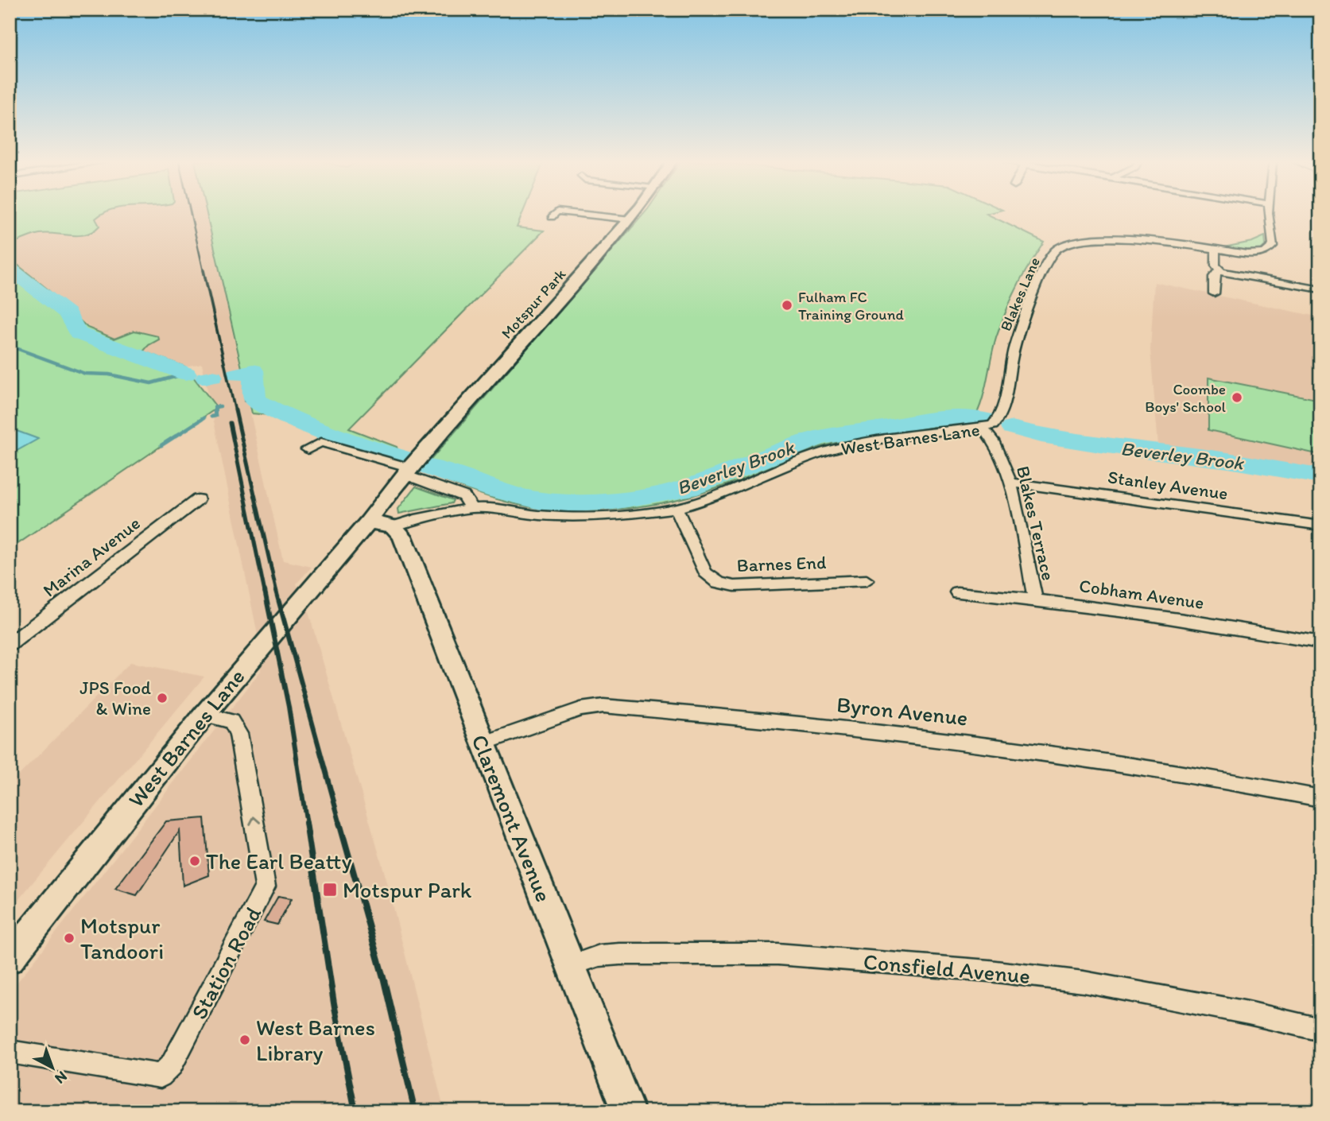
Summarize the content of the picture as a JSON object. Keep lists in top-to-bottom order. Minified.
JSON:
{"streets":{"street":["Blakes Lane","Motspur Park","West Barnes Lane","Stanley Avenue","Blakes Terrace","Marina Avenue","Barnes End","Cobham Avenue","Byron Avenue","Claremont Avenue","Station Road","Consfield Avenue"]},"crossings":[["Blakes Lane","West Barnes Lane"],["Motspur Park","West Barnes Lane"],["West Barnes Lane","Blakes Terrace"],["West Barnes Lane","Barnes End"],["West Barnes Lane","Claremont Avenue"],["West Barnes Lane","Station Road"],["Stanley Avenue","Blakes Terrace"],["Blakes Terrace","Cobham Avenue"],["Byron Avenue","Claremont Avenue"],["Claremont Avenue","Consfield Avenue"]],"water":["Beverley Brook"],"places":{"other":["Fulham FC Training Ground","Coombe Boys' School","JPS Food & Wine","The Earl Beatty","Motspur Tandoori","West Barnes Library"],"transit":["Motspur Park"]},"north":"bottom right"}
